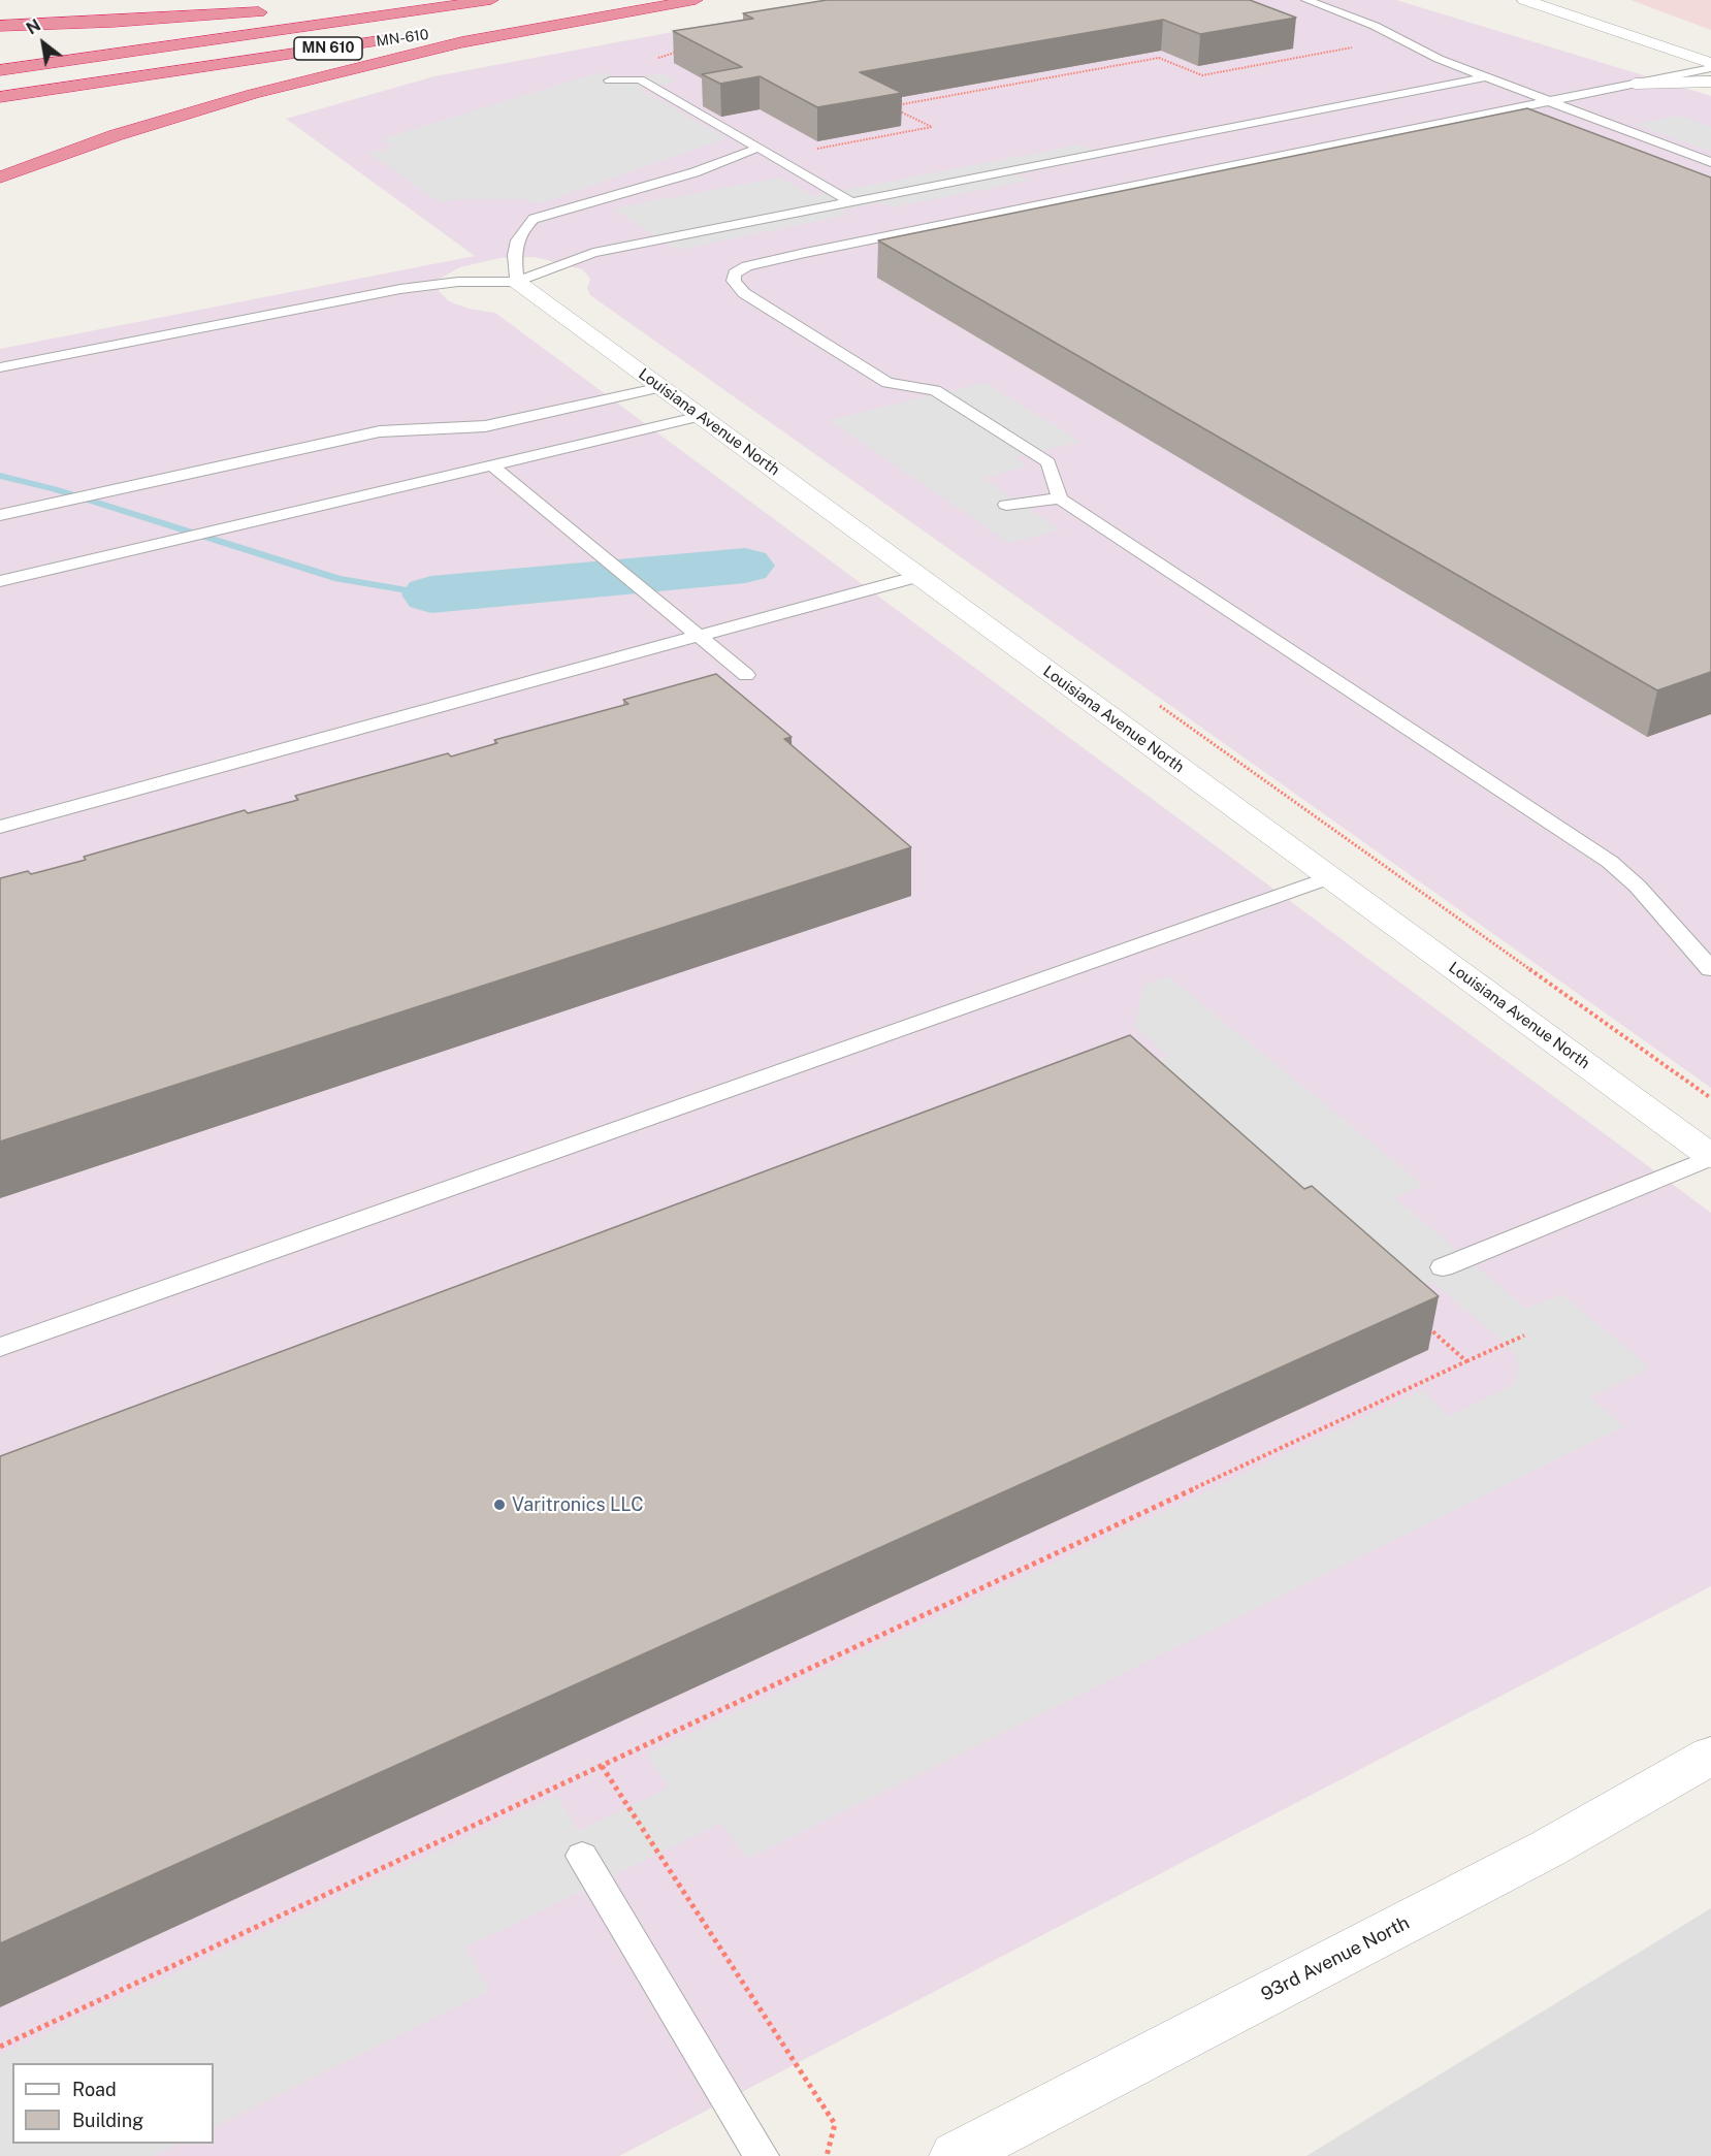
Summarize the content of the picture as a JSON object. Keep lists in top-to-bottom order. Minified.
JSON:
{"streets":{"highway":["MN-610","MN 610"],"street":["Louisiana Avenue North","93rd Avenue North"]},"places":["Varitronics LLC"],"legend":["Road","Building"],"north":"top left"}
